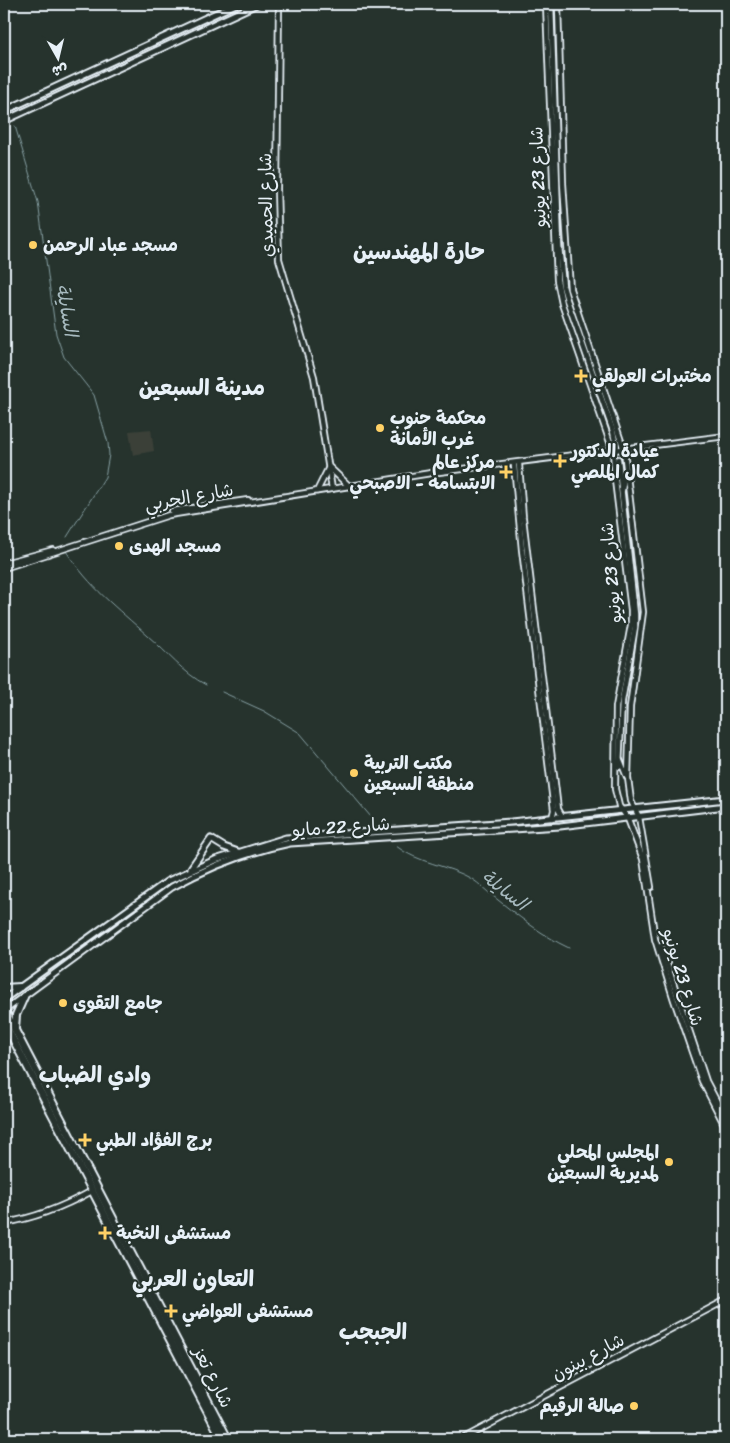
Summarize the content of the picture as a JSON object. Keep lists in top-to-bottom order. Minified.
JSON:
{"streets":{"highway":["شارع تعز"],"main road":["شارع 22 مايو"],"street":["شارع 23 يونيو","شارع الحميدي","شارع الحربي","شارع بينون"]},"crossings":[["شارع 23 يونيو","شارع الحربي"],["شارع 23 يونيو","شارع 22 مايو"],["شارع الحميدي","شارع الحربي"],["شارع 22 مايو","شارع تعز"]],"districts":["حارة المهندسين","مدينة السبعين","وادي الضباب","التعاون العربي","الجبجب"],"water":["السايلة"],"places":{"other":["مسجد عباد الرحمن","محكمة جنوب غرب الأمانة","مسجد الهدى","مكتب التربية منطقة السبعين","جامع التقوى","المجلس المحلي لمديرية السبعين","صالة الرقيم"],"health":["مختبرات العولقي","عيادة الدكتور كمال الملصي","مركز عالم الابتسامه - الاصبحي","برج الفؤاد الطبي","مستشفى النخبة","مستشفى العواضي"]},"north":"bottom"}
